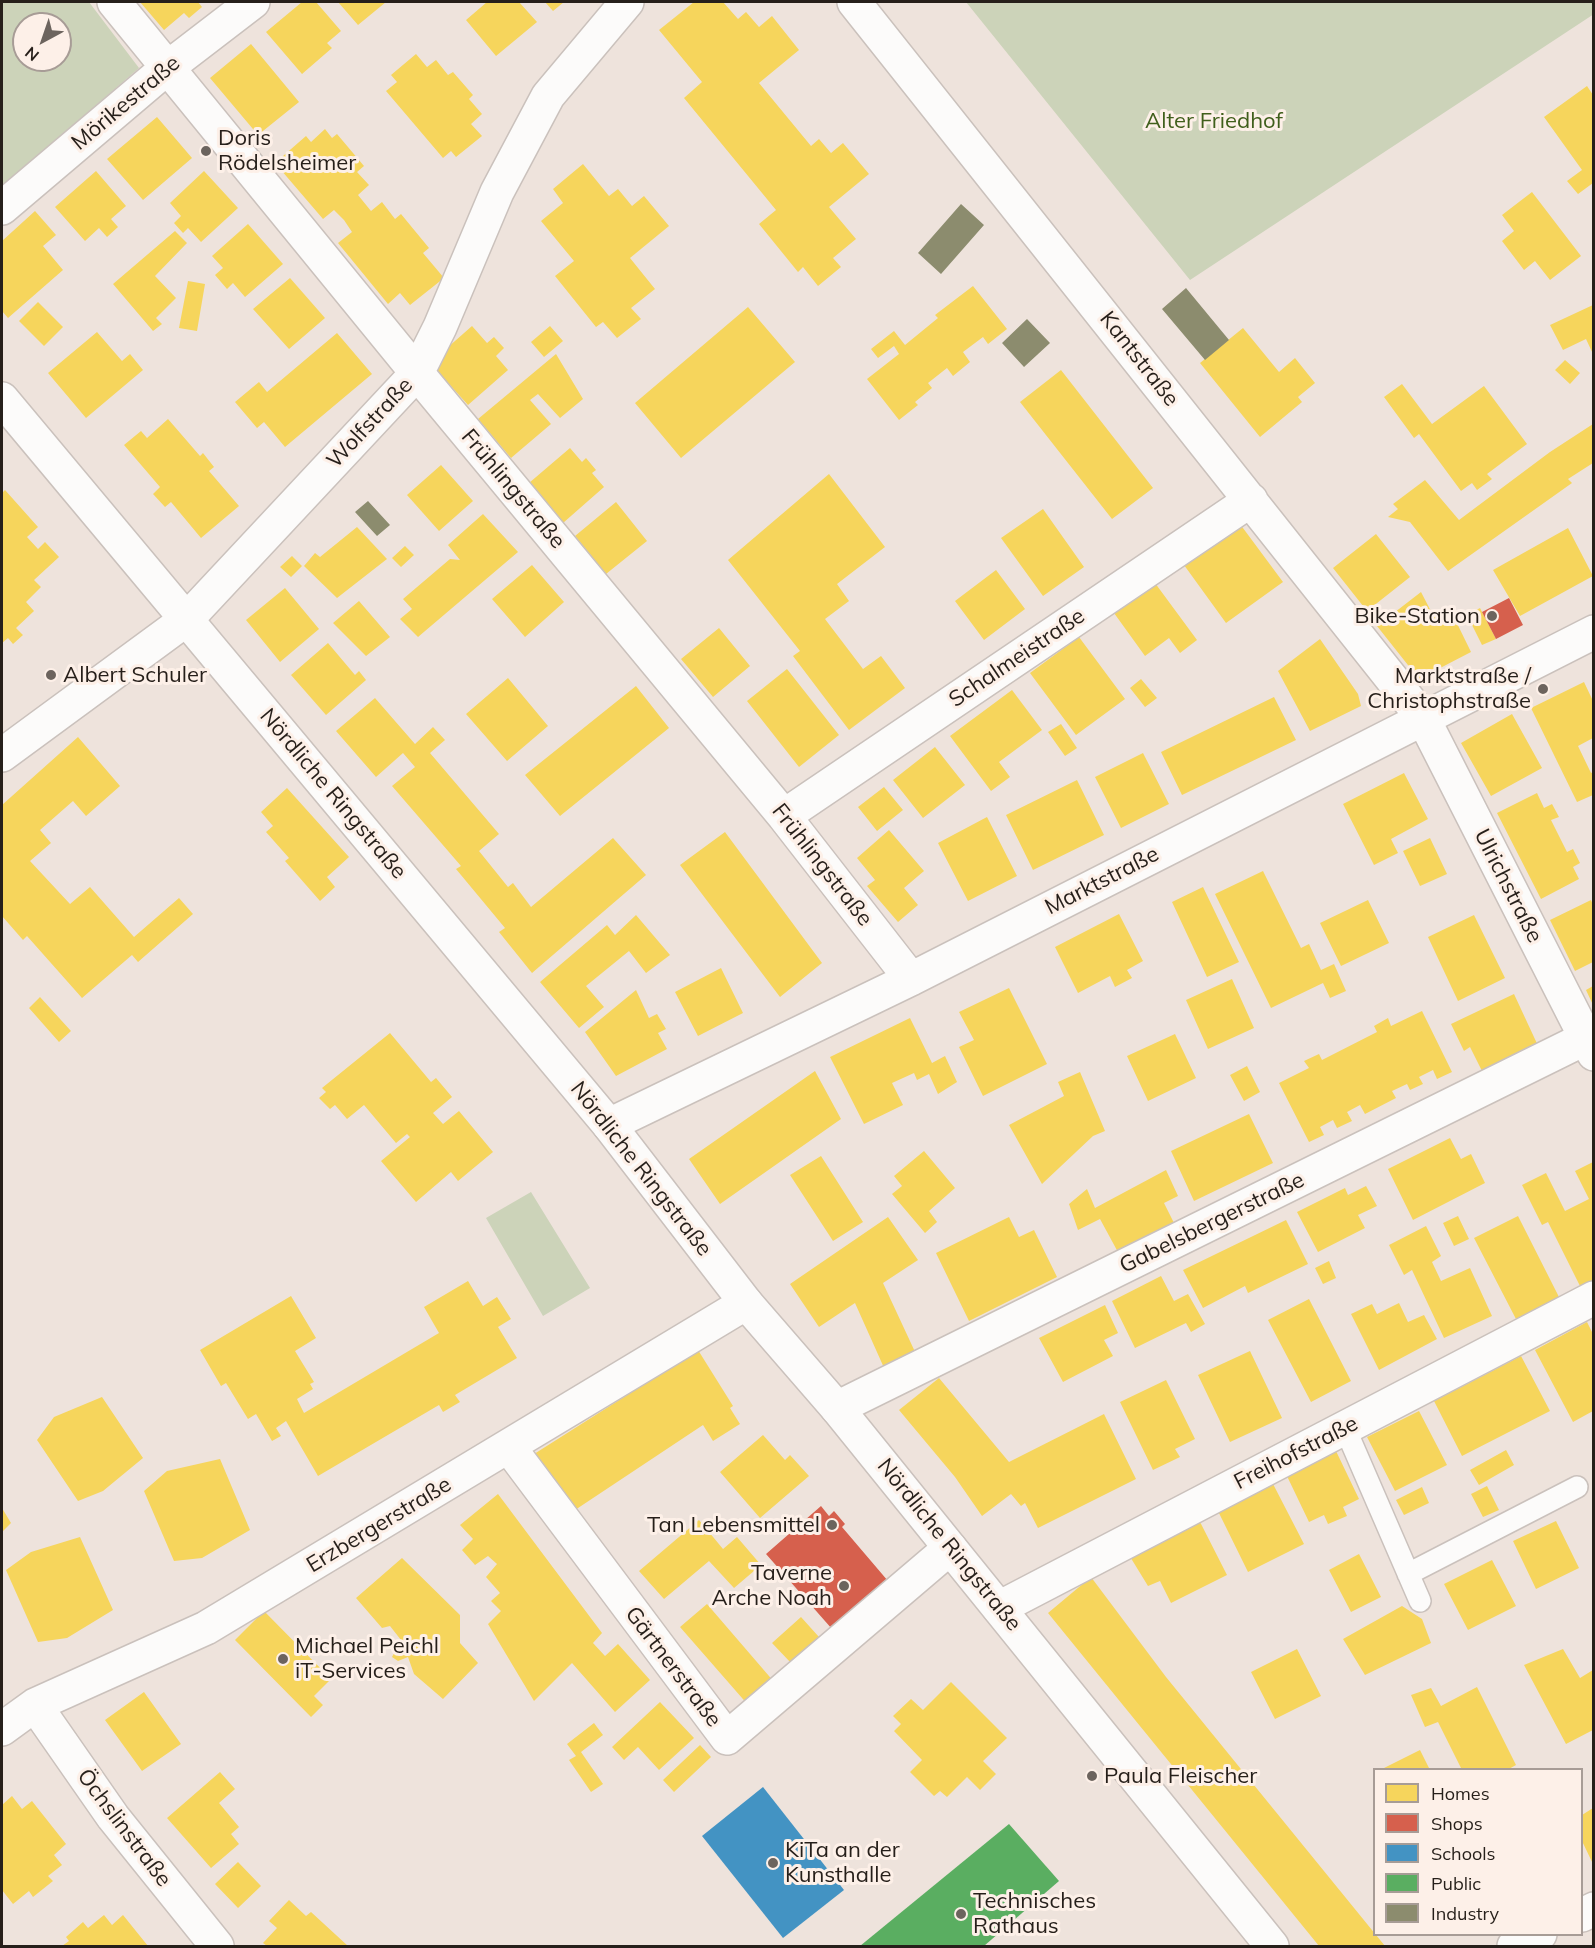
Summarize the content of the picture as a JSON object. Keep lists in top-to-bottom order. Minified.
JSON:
{"streets":{"street":["Mörikestraße","Kantstraße","Wolfstraße","Frühlingstraße","Schalmeistraße","Nördliche Ringstraße","Marktstraße","Ulrichstraße","Gabelsbergerstraße","Freihofstraße","Erzbergerstraße","Gärtnerstraße","Öchslinstraße"]},"crossings":[["Mörikestraße","Frühlingstraße"],["Kantstraße","Schalmeistraße"],["Kantstraße","Marktstraße"],["Kantstraße","Ulrichstraße"],["Wolfstraße","Frühlingstraße"],["Wolfstraße","Nördliche Ringstraße"],["Frühlingstraße","Schalmeistraße"],["Frühlingstraße","Marktstraße"],["Nördliche Ringstraße","Marktstraße"],["Nördliche Ringstraße","Gabelsbergerstraße"],["Nördliche Ringstraße","Freihofstraße"],["Nördliche Ringstraße","Erzbergerstraße"],["Nördliche Ringstraße","Gärtnerstraße"],["Marktstraße","Ulrichstraße"],["Ulrichstraße","Gabelsbergerstraße"],["Erzbergerstraße","Gärtnerstraße"],["Erzbergerstraße","Öchslinstraße"]],"parks":["Alter Friedhof"],"places":["Doris Rödelsheimer","Bike-Station","Albert Schuler","Marktstraße / Christophstraße","Tan Lebensmittel","Taverne Arche Noah","Michael Peichl iT-Services","Paula Fleischer","KiTa an der Kunsthalle","Technisches Rathaus"],"legend":["Homes","Shops","Schools","Public","Industry"],"north":"bottom left"}
